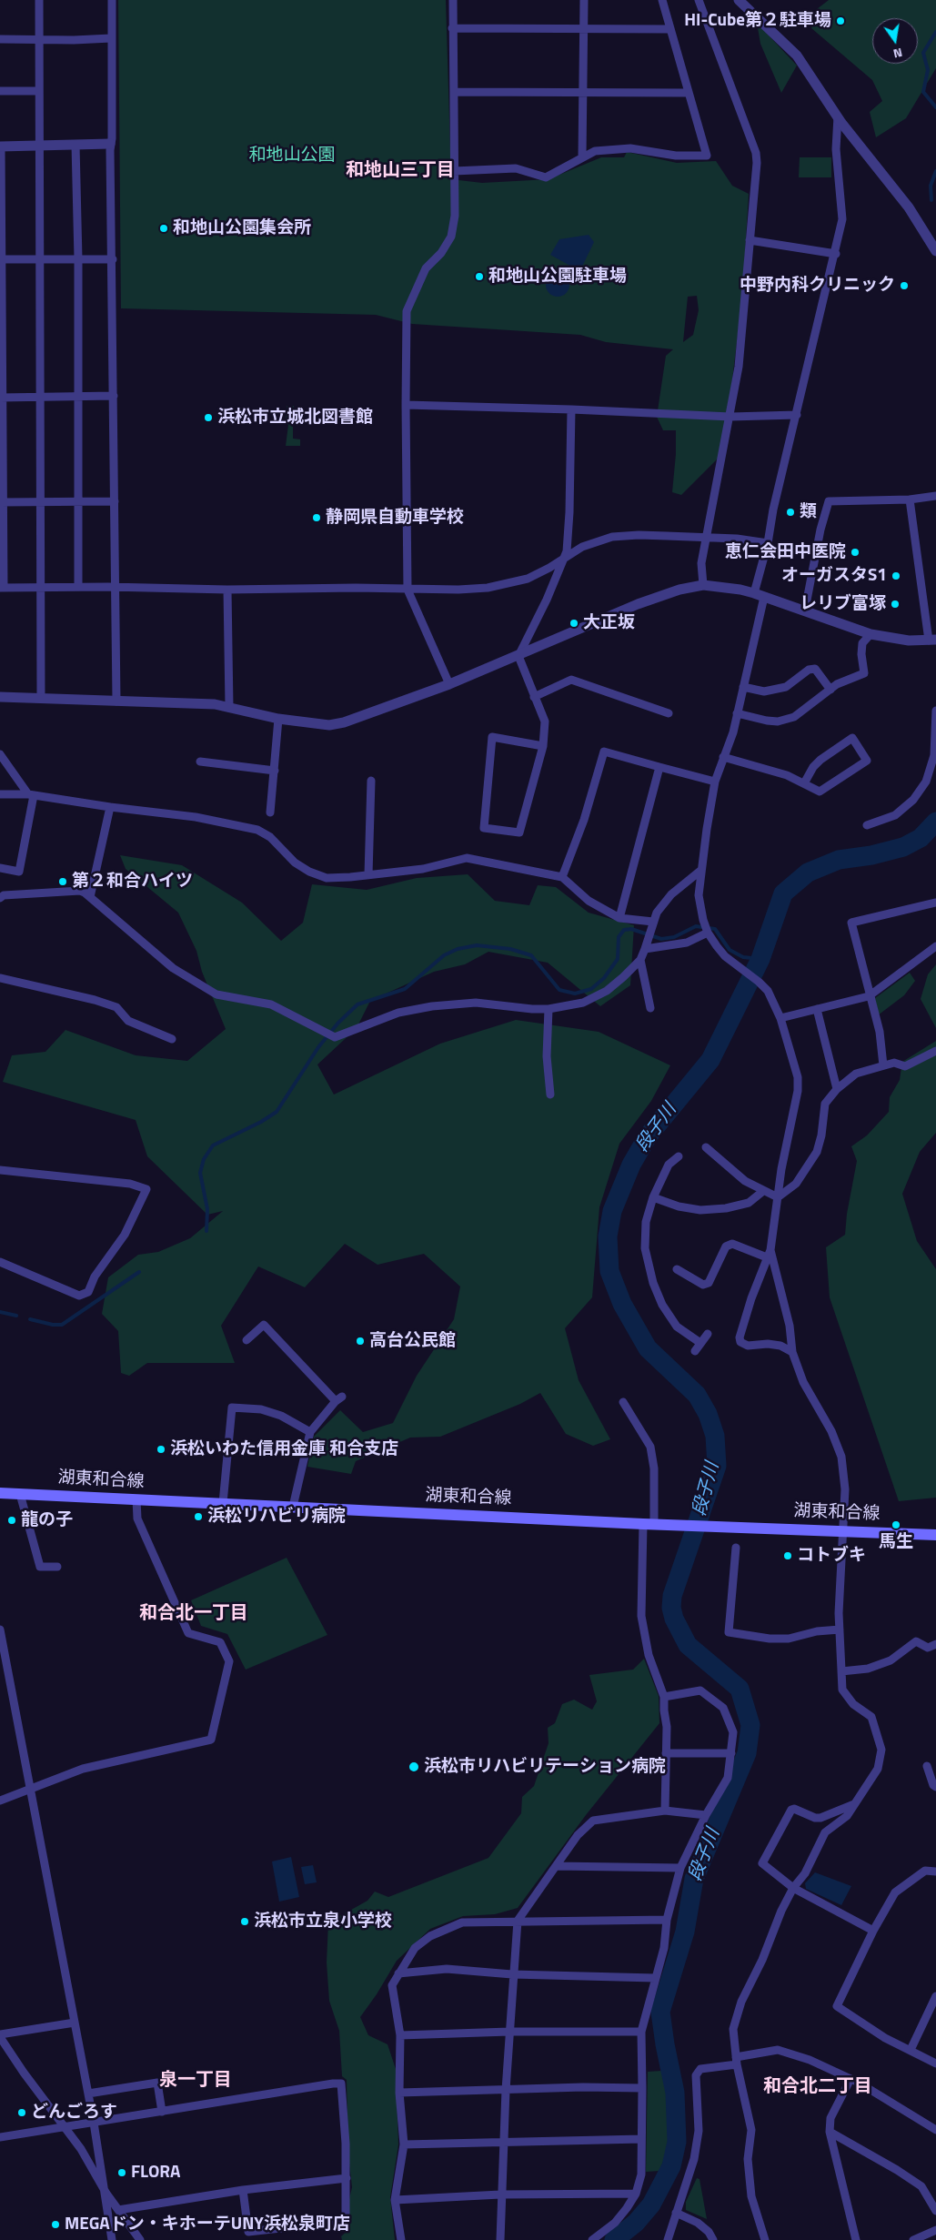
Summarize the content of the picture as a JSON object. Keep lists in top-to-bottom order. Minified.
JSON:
{"streets":{"main road":["湖東和合線"]},"districts":["和地山三丁目","和合北一丁目","泉一丁目","和合北二丁目"],"water":["段子川"],"parks":["和地山公園"],"places":["HI-Cube第２駐車場","和地山公園集会所","和地山公園駐車場","中野内科クリニック","浜松市立城北図書館","類","静岡県自動車学校","恵仁会田中医院","オーガスタS1","レリブ富塚","大正坂","第２和合ハイツ","高台公民館","浜松いわた信用金庫 和合支店","浜松リハビリ病院","龍の子","馬生","コトブキ","浜松市リハビリテーション病院","浜松市立泉小学校","どんごろす","FLORA","MEGAドン・キホーテUNY浜松泉町店"],"north":"bottom"}
